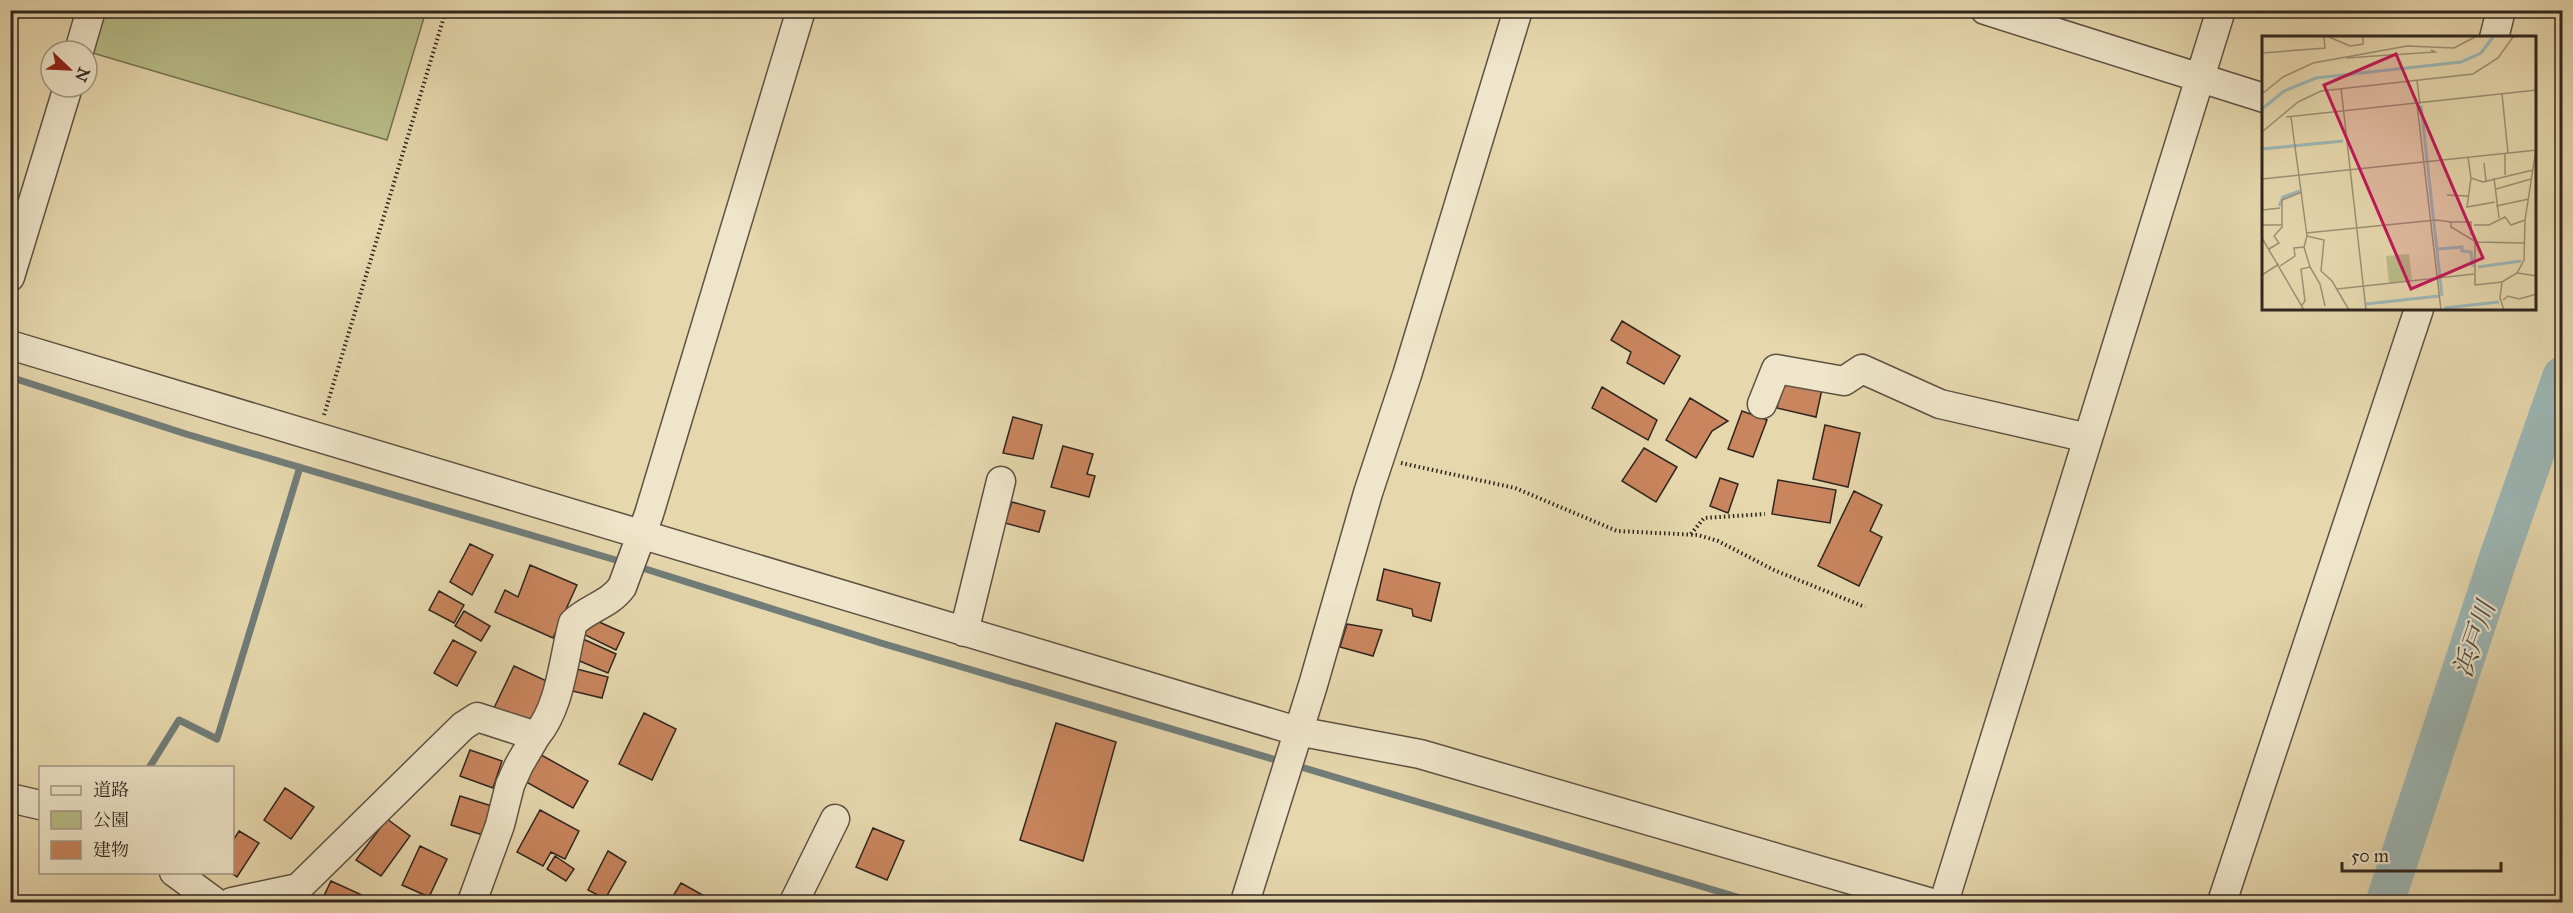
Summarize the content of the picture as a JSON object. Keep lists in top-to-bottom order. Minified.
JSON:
{"water":["浜戸川"],"legend":["道路","公園","建物"],"scale_bar":"50 m","north":"bottom right"}
